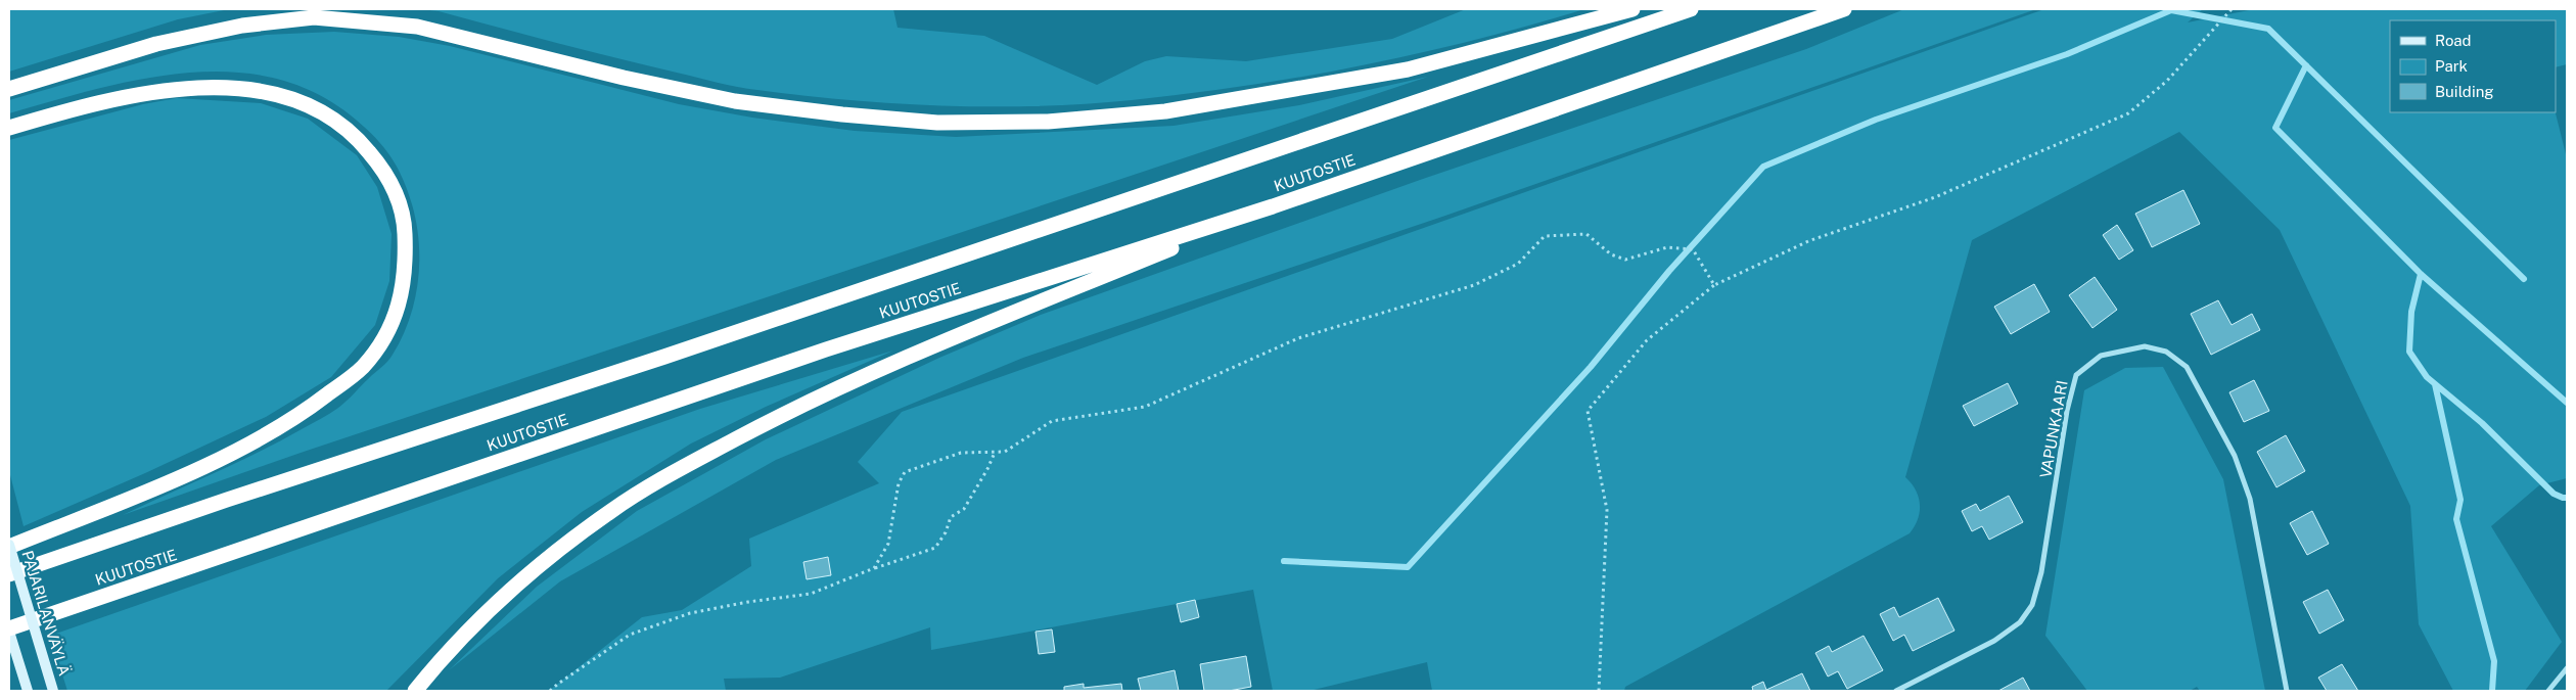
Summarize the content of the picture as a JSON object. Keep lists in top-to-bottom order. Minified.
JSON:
{"streets":{"highway":["KUUTOSTIE"],"main road":["PAJARILANVÄYLÄ"],"street":["VAPUNKAARI"]},"legend":["Road","Park","Building"]}
